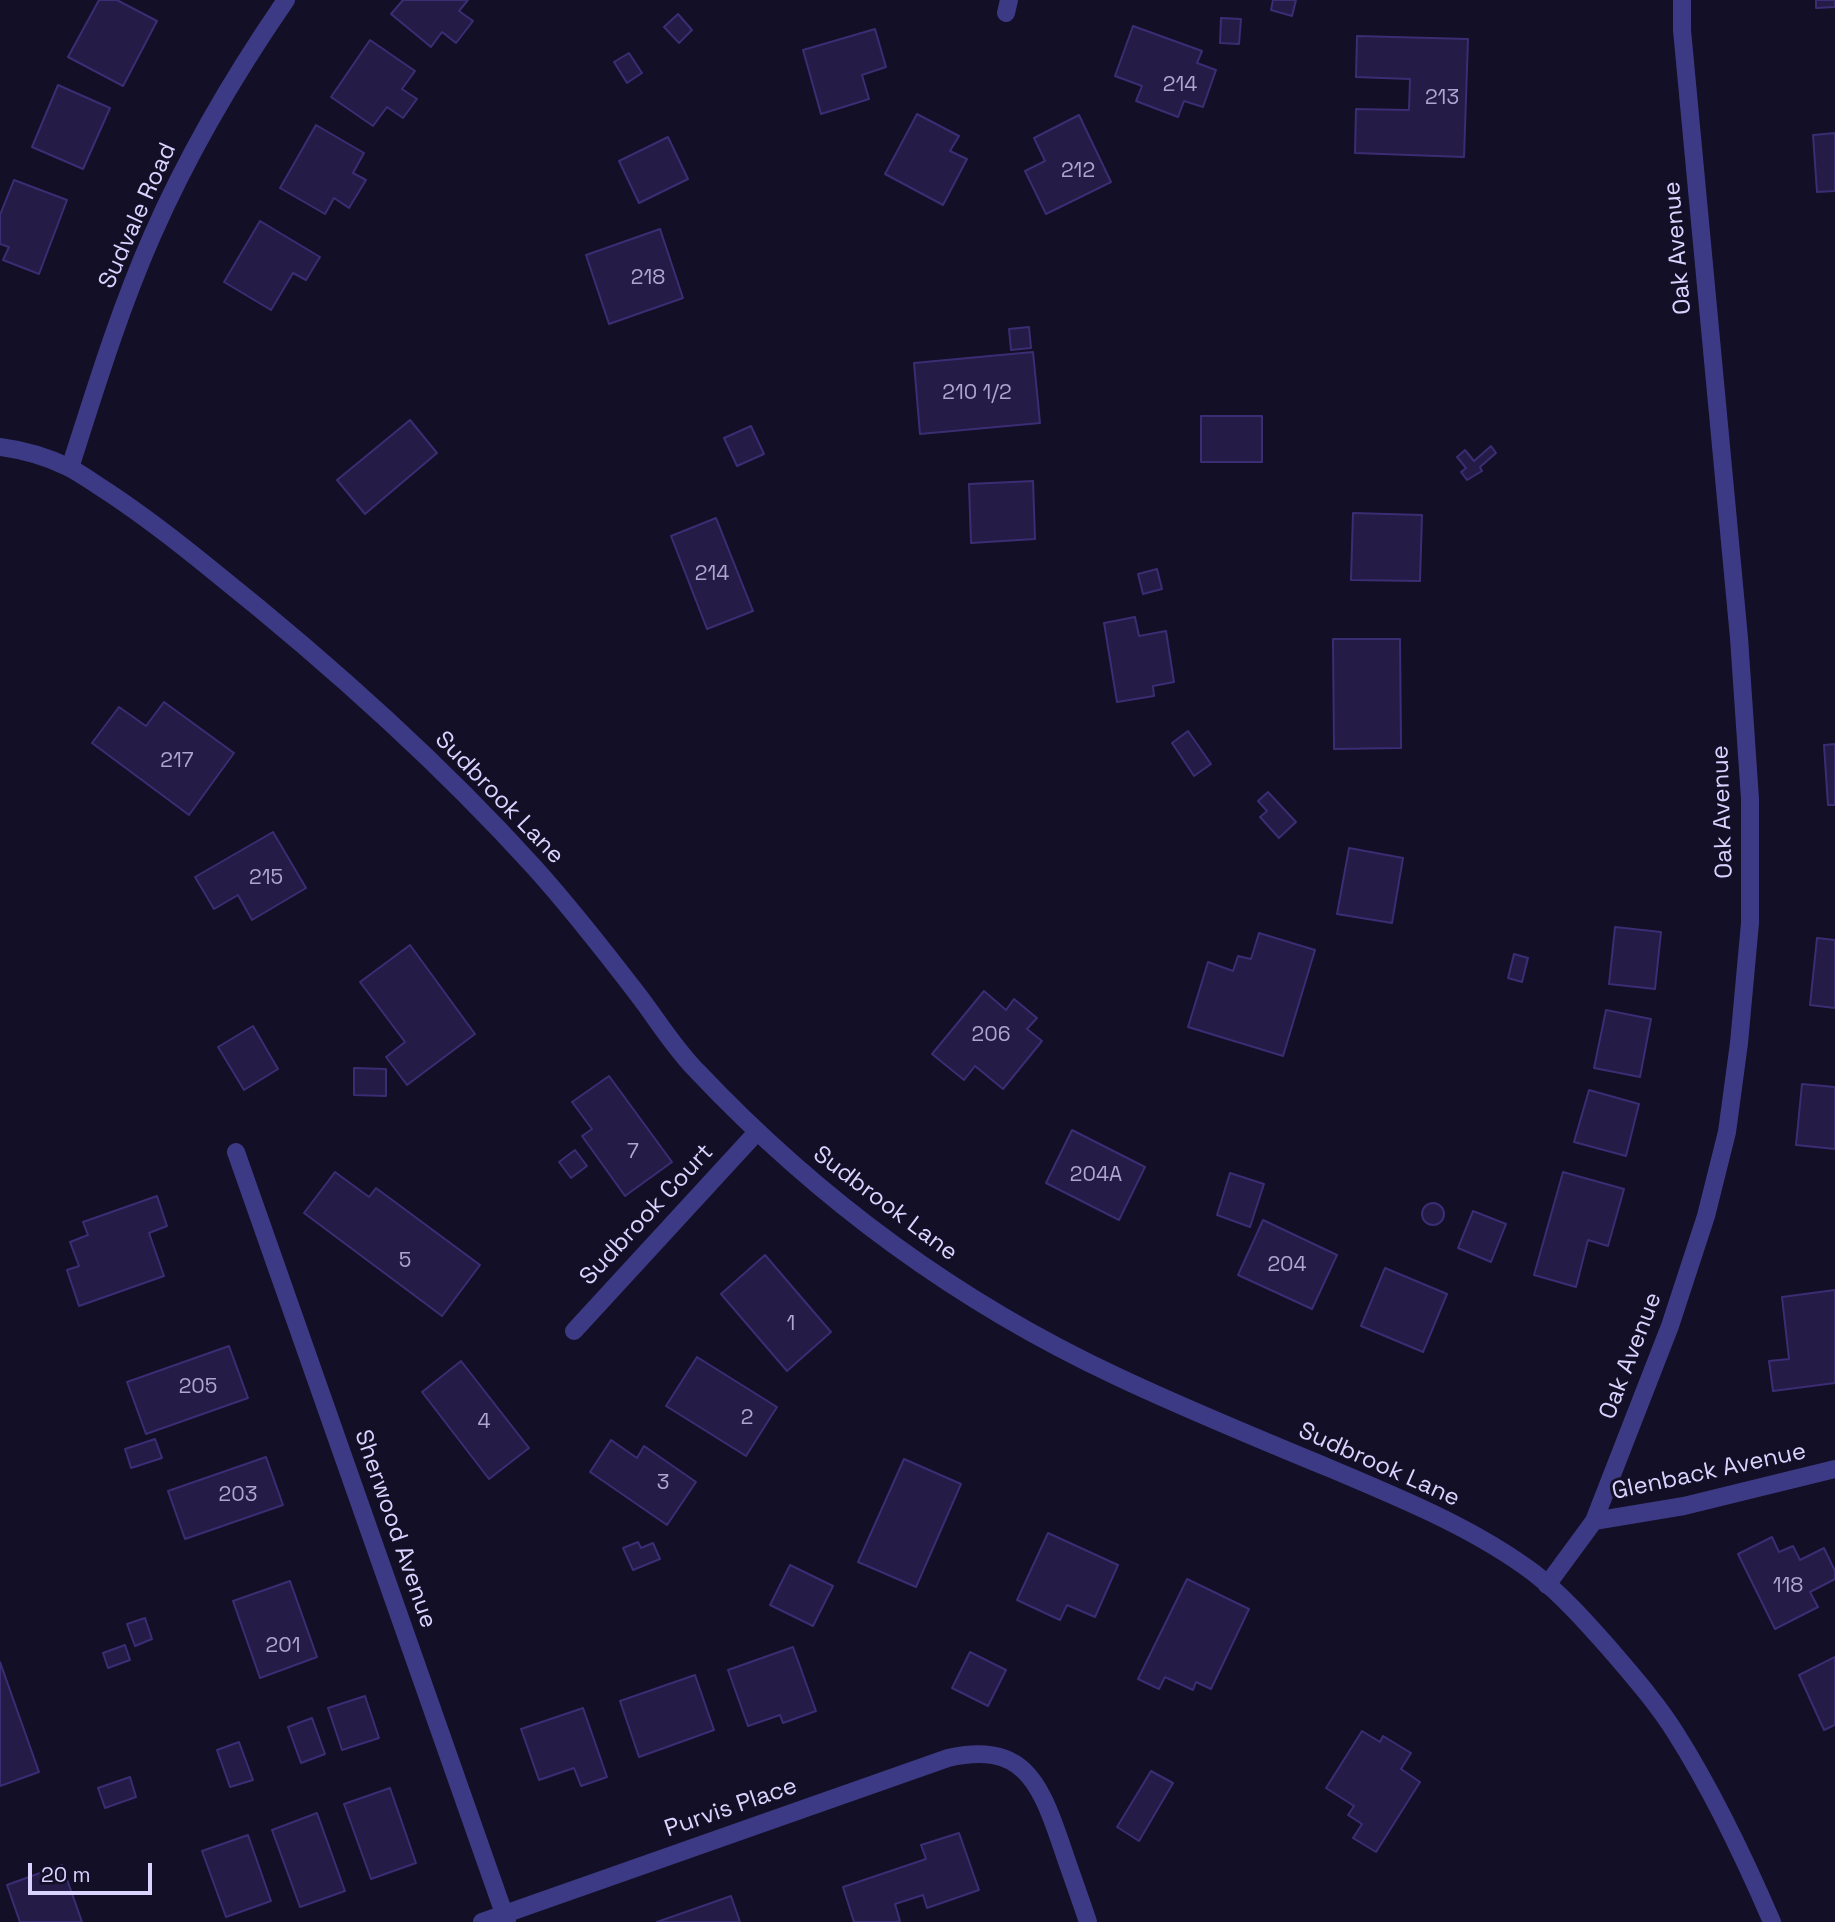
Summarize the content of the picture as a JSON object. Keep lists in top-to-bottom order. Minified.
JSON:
{"streets":{"street":["Sudvale Road","Oak Avenue","Sudbrook Lane","Sudbrook Court","Glenback Avenue","Sherwood Avenue","Purvis Place"]},"crossings":[["Sudvale Road","Sudbrook Lane"],["Oak Avenue","Sudbrook Lane"],["Oak Avenue","Glenback Avenue"],["Sudbrook Lane","Sudbrook Court"],["Sherwood Avenue","Purvis Place"]],"house_numbers":["214","213","212","218","210 1/2","214","217","215","206","7","204A","5","204","1","205","2","4","3","203","118","201"],"scale_bar":"20 m"}
